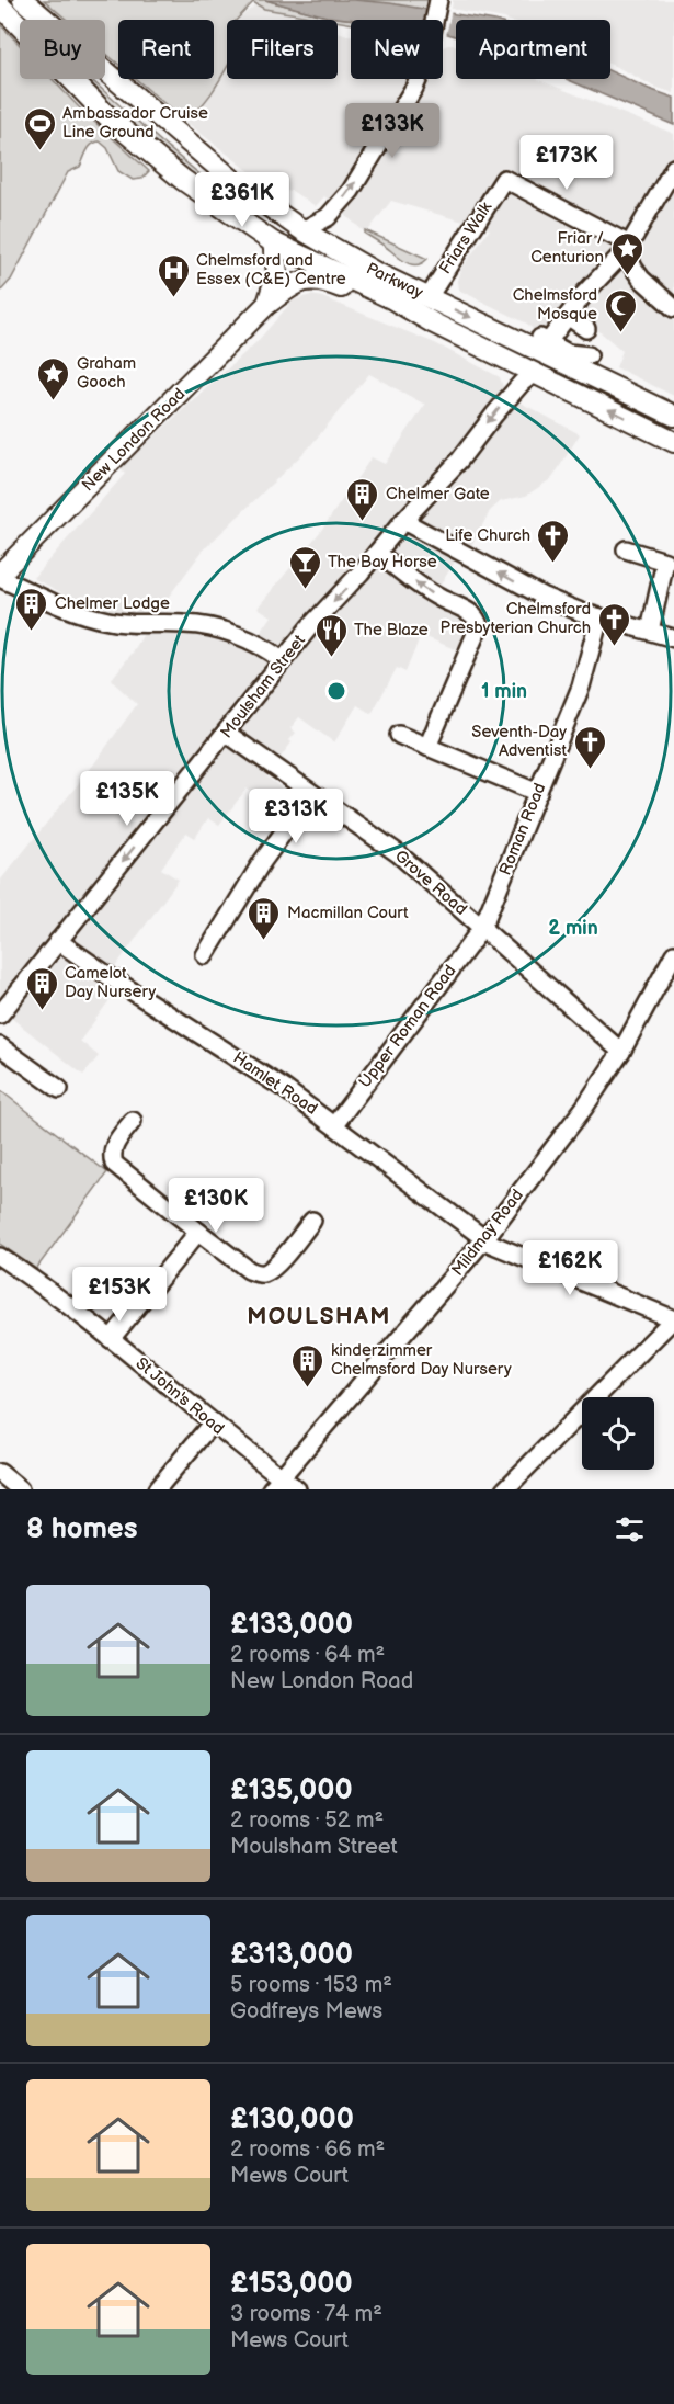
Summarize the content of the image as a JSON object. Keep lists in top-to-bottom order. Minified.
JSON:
{"streets":{"main road":["Parkway","New London Road"],"street":["Friars Walk","Moulsham Street","Roman Road","Grove Road","Upper Roman Road","Hamlet Road","Mildmay Road","St John's Road"]},"crossings":[["Friars Walk","Parkway"],["Parkway","New London Road"],["Parkway","Moulsham Street"],["Moulsham Street","Grove Road"],["Moulsham Street","Hamlet Road"],["Roman Road","Grove Road"],["Roman Road","Upper Roman Road"],["Grove Road","Upper Roman Road"],["Grove Road","Mildmay Road"],["Upper Roman Road","Hamlet Road"],["Hamlet Road","Mildmay Road"],["Mildmay Road","St John's Road"]],"districts":["MOULSHAM"],"places":{"sports":["Ambassador Cruise Line Ground"],"place":["Friar / Centurion","Graham Gooch"],"hospital":["Chelmsford and Essex (C&E) Centre"],"mosque":["Chelmsford Mosque"],"building":["Chelmer Gate","Chelmer Lodge","Macmillan Court","Camelot Day Nursery","kinderzimmer Chelmsford Day Nursery"],"church":["Life Church","Chelmsford Presbyterian Church","Seventh-Day Adventist"],"bar":["The Bay Horse"],"restaurant":["The Blaze"]},"page":{"chip":["Buy","Rent","Filters","New","Apartment"],"price":["£133K","£173K","£361K","£135K","£313K","£130K","£162K","£153K"],"heading":"8 homes","list":[{"name":"£133,000","note":"2 rooms · 64 m² · New London Road"},{"name":"£135,000","note":"2 rooms · 52 m² · Moulsham Street"},{"name":"£313,000","note":"5 rooms · 153 m² · Godfreys Mews"},{"name":"£130,000","note":"2 rooms · 66 m² · Mews Court"},{"name":"£153,000","note":"3 rooms · 74 m² · Mews Court"}]},"rings":["1 min","2 min"]}
